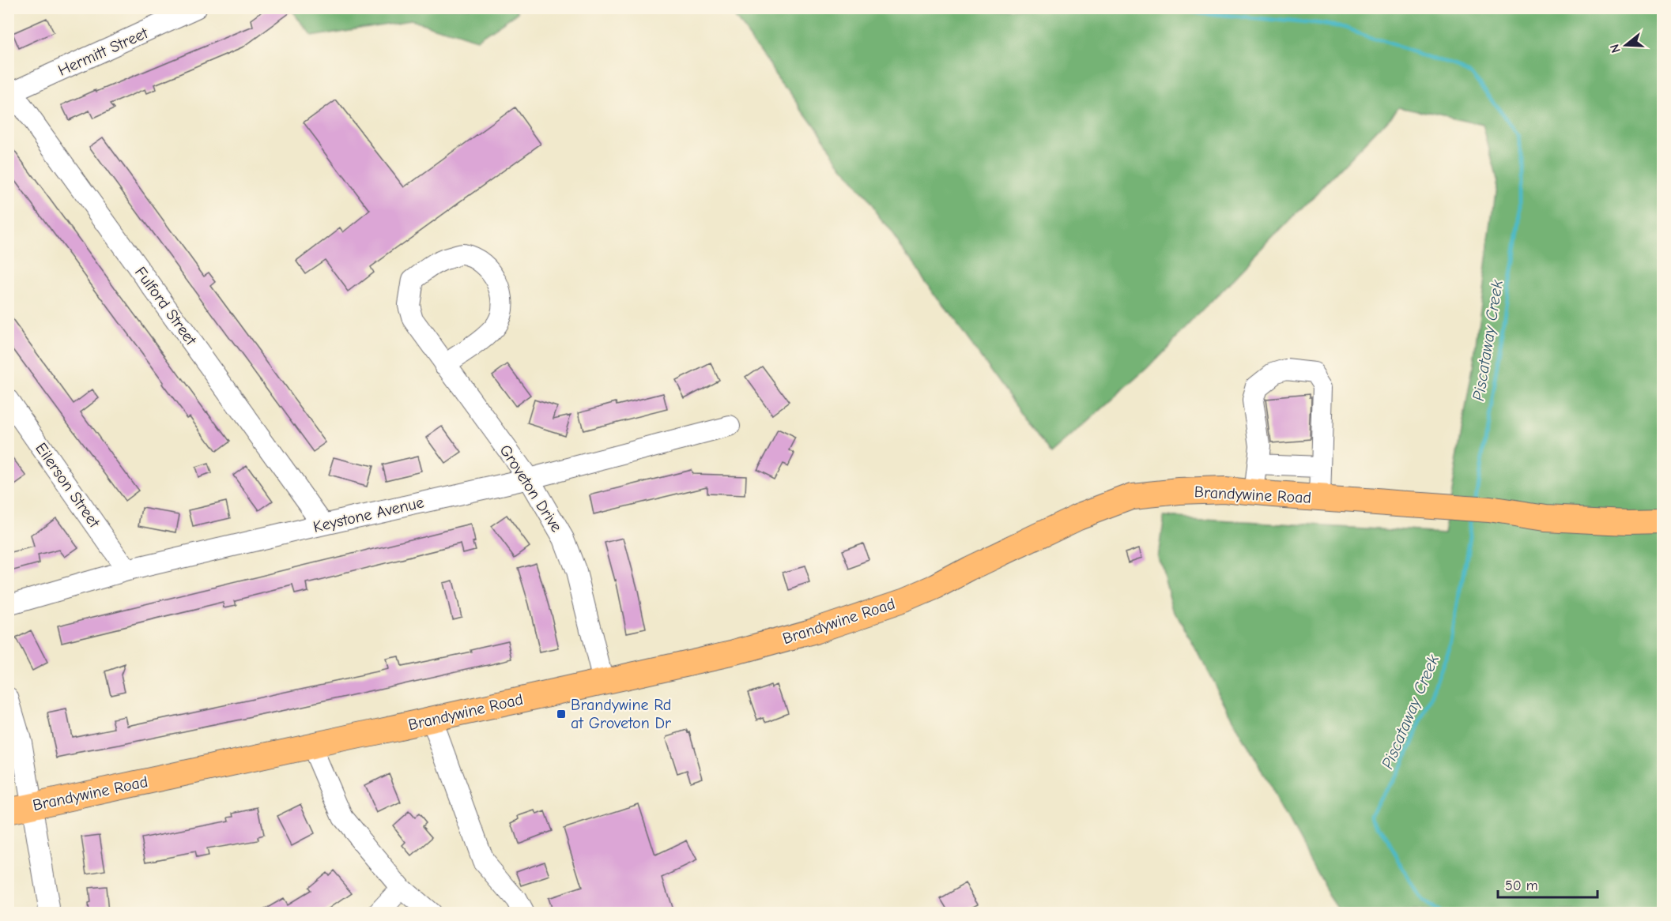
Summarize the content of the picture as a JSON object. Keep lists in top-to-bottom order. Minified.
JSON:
{"streets":{"main road":["Brandywine Road"],"street":["Hermitt Street","Fulford Street","Eilerson Street","Groveton Drive","Keystone Avenue"]},"crossings":[["Hermitt Street","Fulford Street"],["Fulford Street","Keystone Avenue"],["Eilerson Street","Keystone Avenue"],["Groveton Drive","Brandywine Road"],["Groveton Drive","Keystone Avenue"]],"water":["Piscataway Creek"],"places":{"transit":["Brandywine Rd at Groveton Dr"]},"scale_bar":"50 m","north":"left"}
